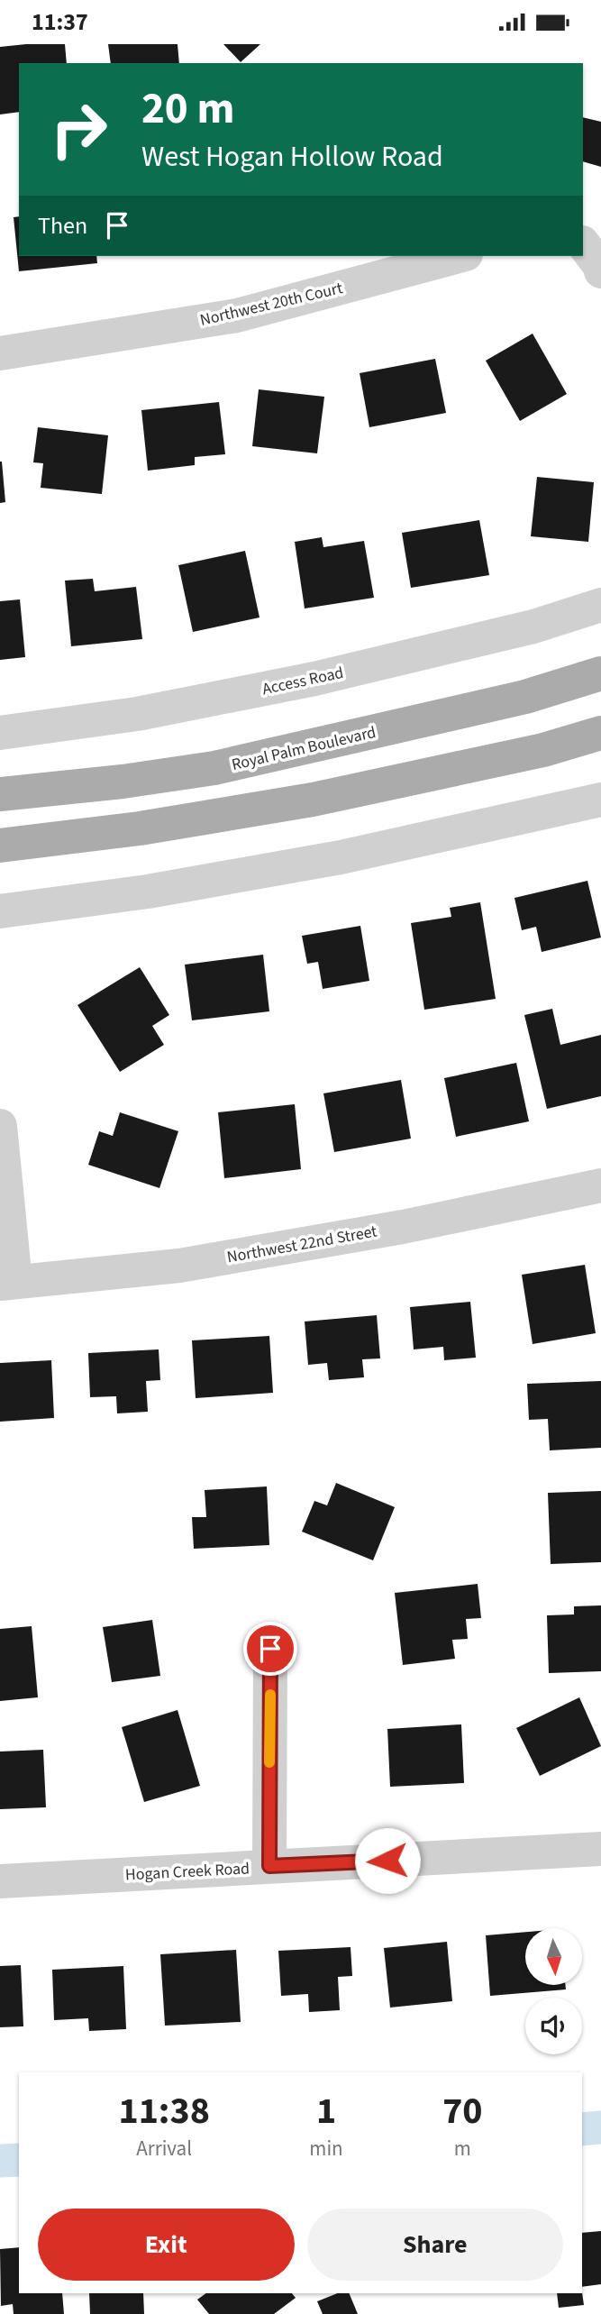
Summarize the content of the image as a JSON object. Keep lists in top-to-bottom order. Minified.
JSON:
{"streets":{"main road":["Royal Palm Boulevard"],"street":["Northwest 20th Court","Access Road","Northwest 22nd Street","Hogan Creek Road"]},"north":"bottom","page":{"status":"11:37","turn":["20 m","West Hogan Hollow Road"],"then":"Then","eta":["11:38","Arrival","1","min","70","m"],"buttons":["Exit","Share"]}}
